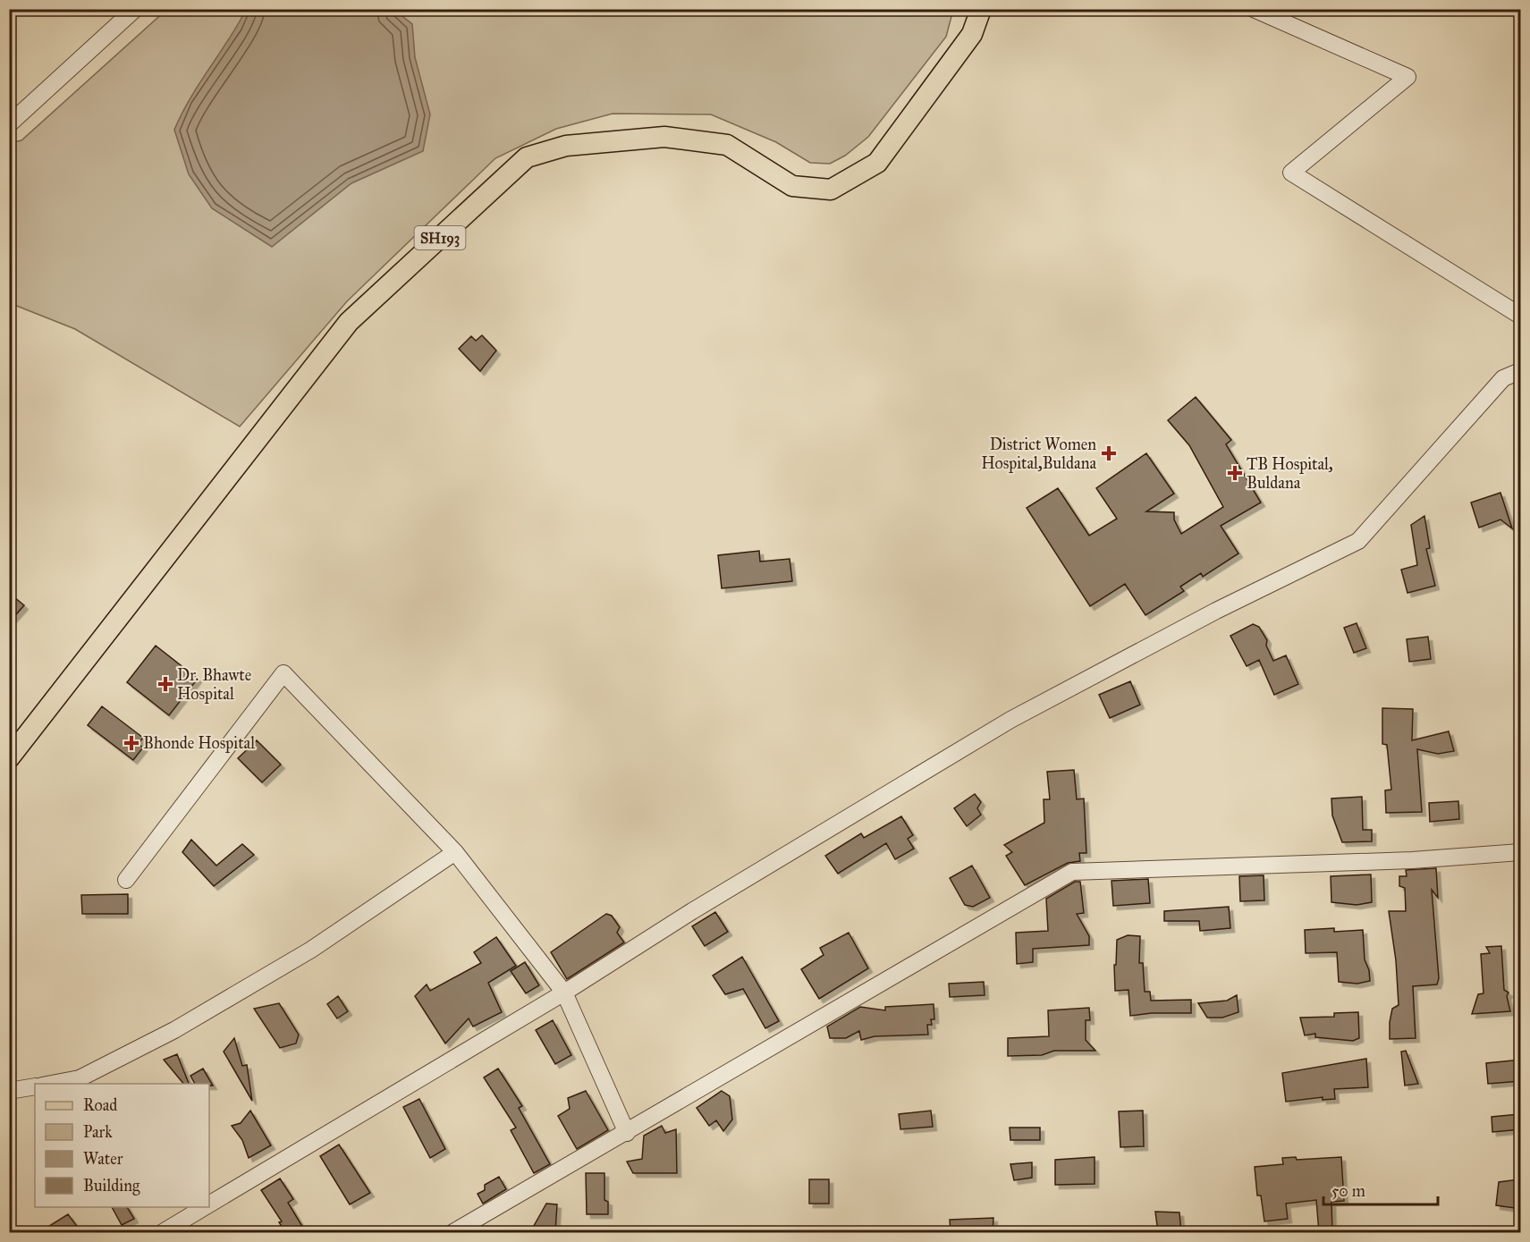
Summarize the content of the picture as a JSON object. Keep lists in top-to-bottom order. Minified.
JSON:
{"streets":{"main road":["SH193"]},"places":{"health":["District Women Hospital,Buldana","TB Hospital, Buldana","Dr. Bhawte Hospital","Bhonde Hospital"]},"legend":["Road","Park","Water","Building"],"scale_bar":"50 m"}
